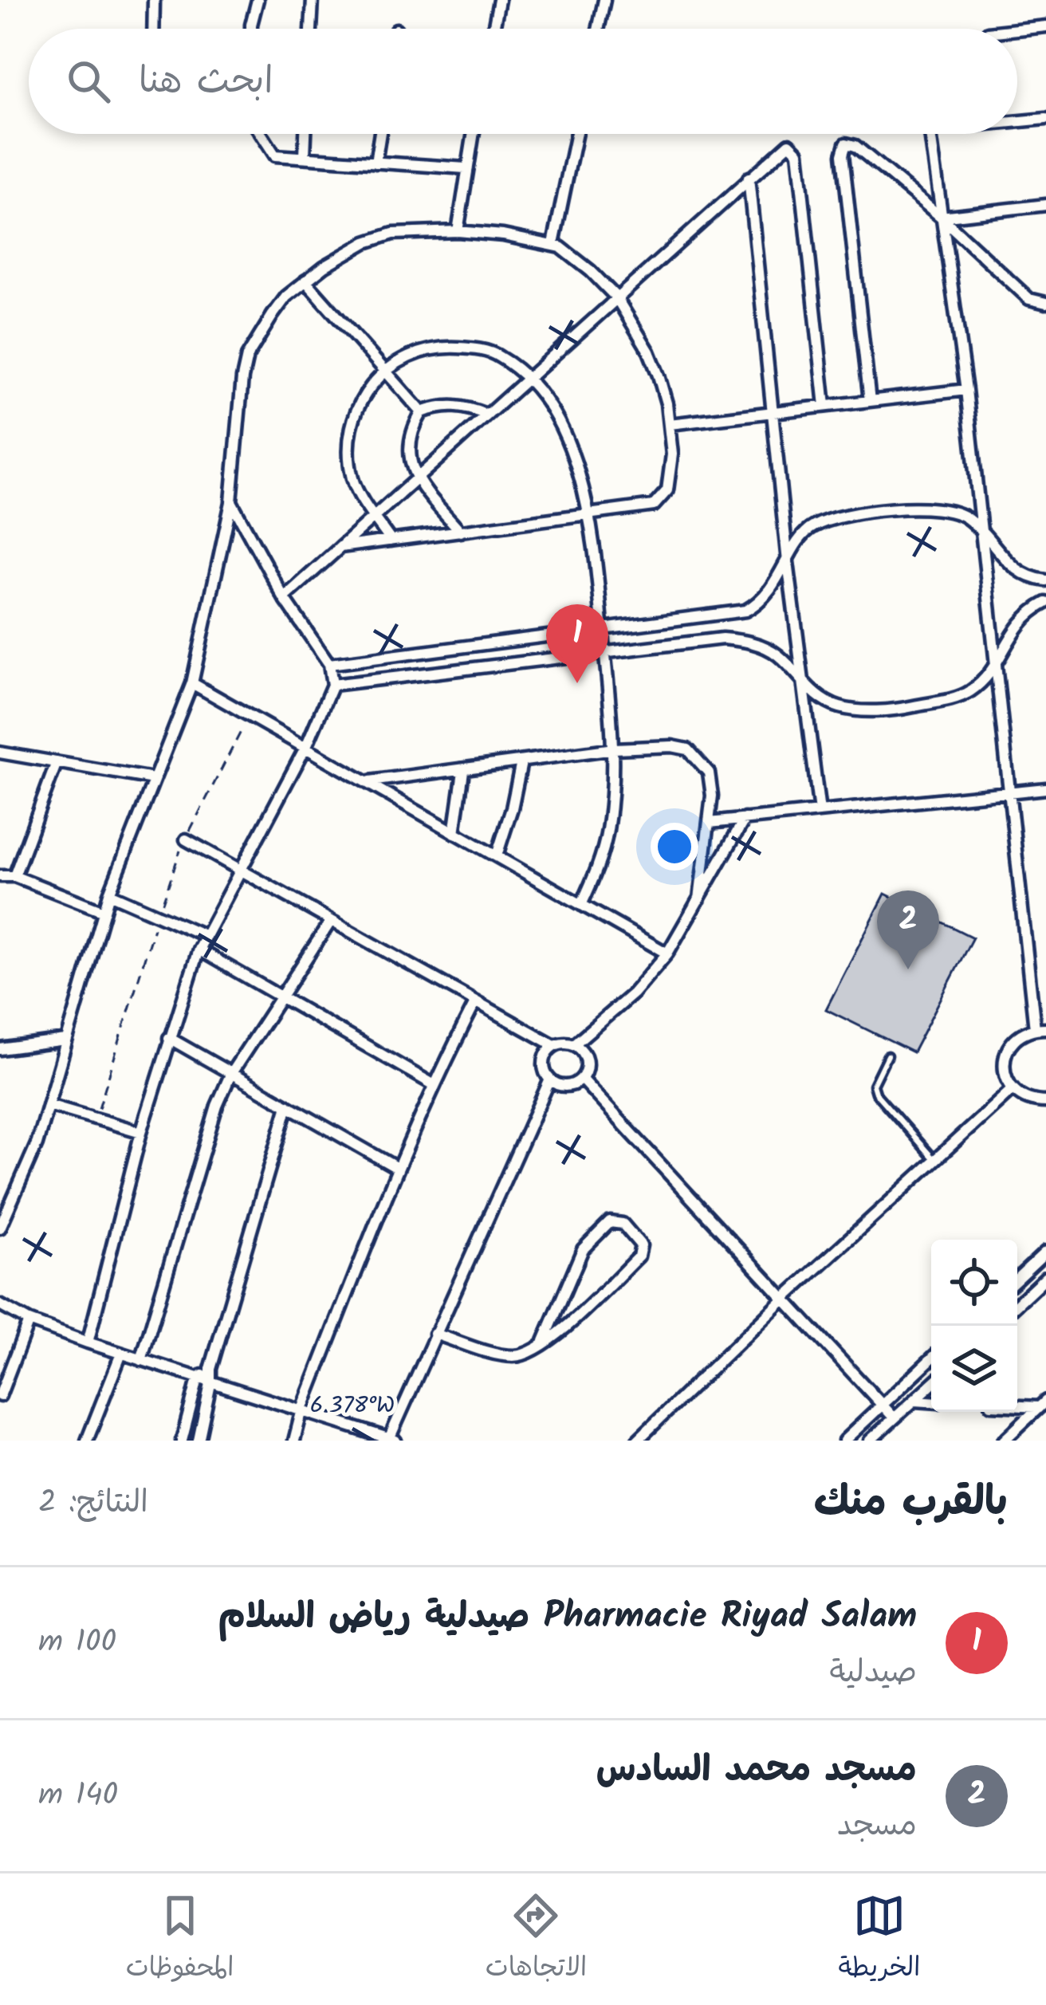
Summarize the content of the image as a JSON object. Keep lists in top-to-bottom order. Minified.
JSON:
{"page":{"search":"ابحث هنا","pins":["1","2"],"heading":["بالقرب منك","النتائج: 2"],"list":[{"mark":"1","name":"Pharmacie Riyad Salam صيدلية رياض السلام","note":"صيدلية","value":"100 m"},{"mark":"2","name":"مسجد محمد السادس","note":"مسجد","value":"140 m"}],"nav":["الخريطة","الاتجاهات","المحفوظات"]},"coordinates":["6.378°W"]}
